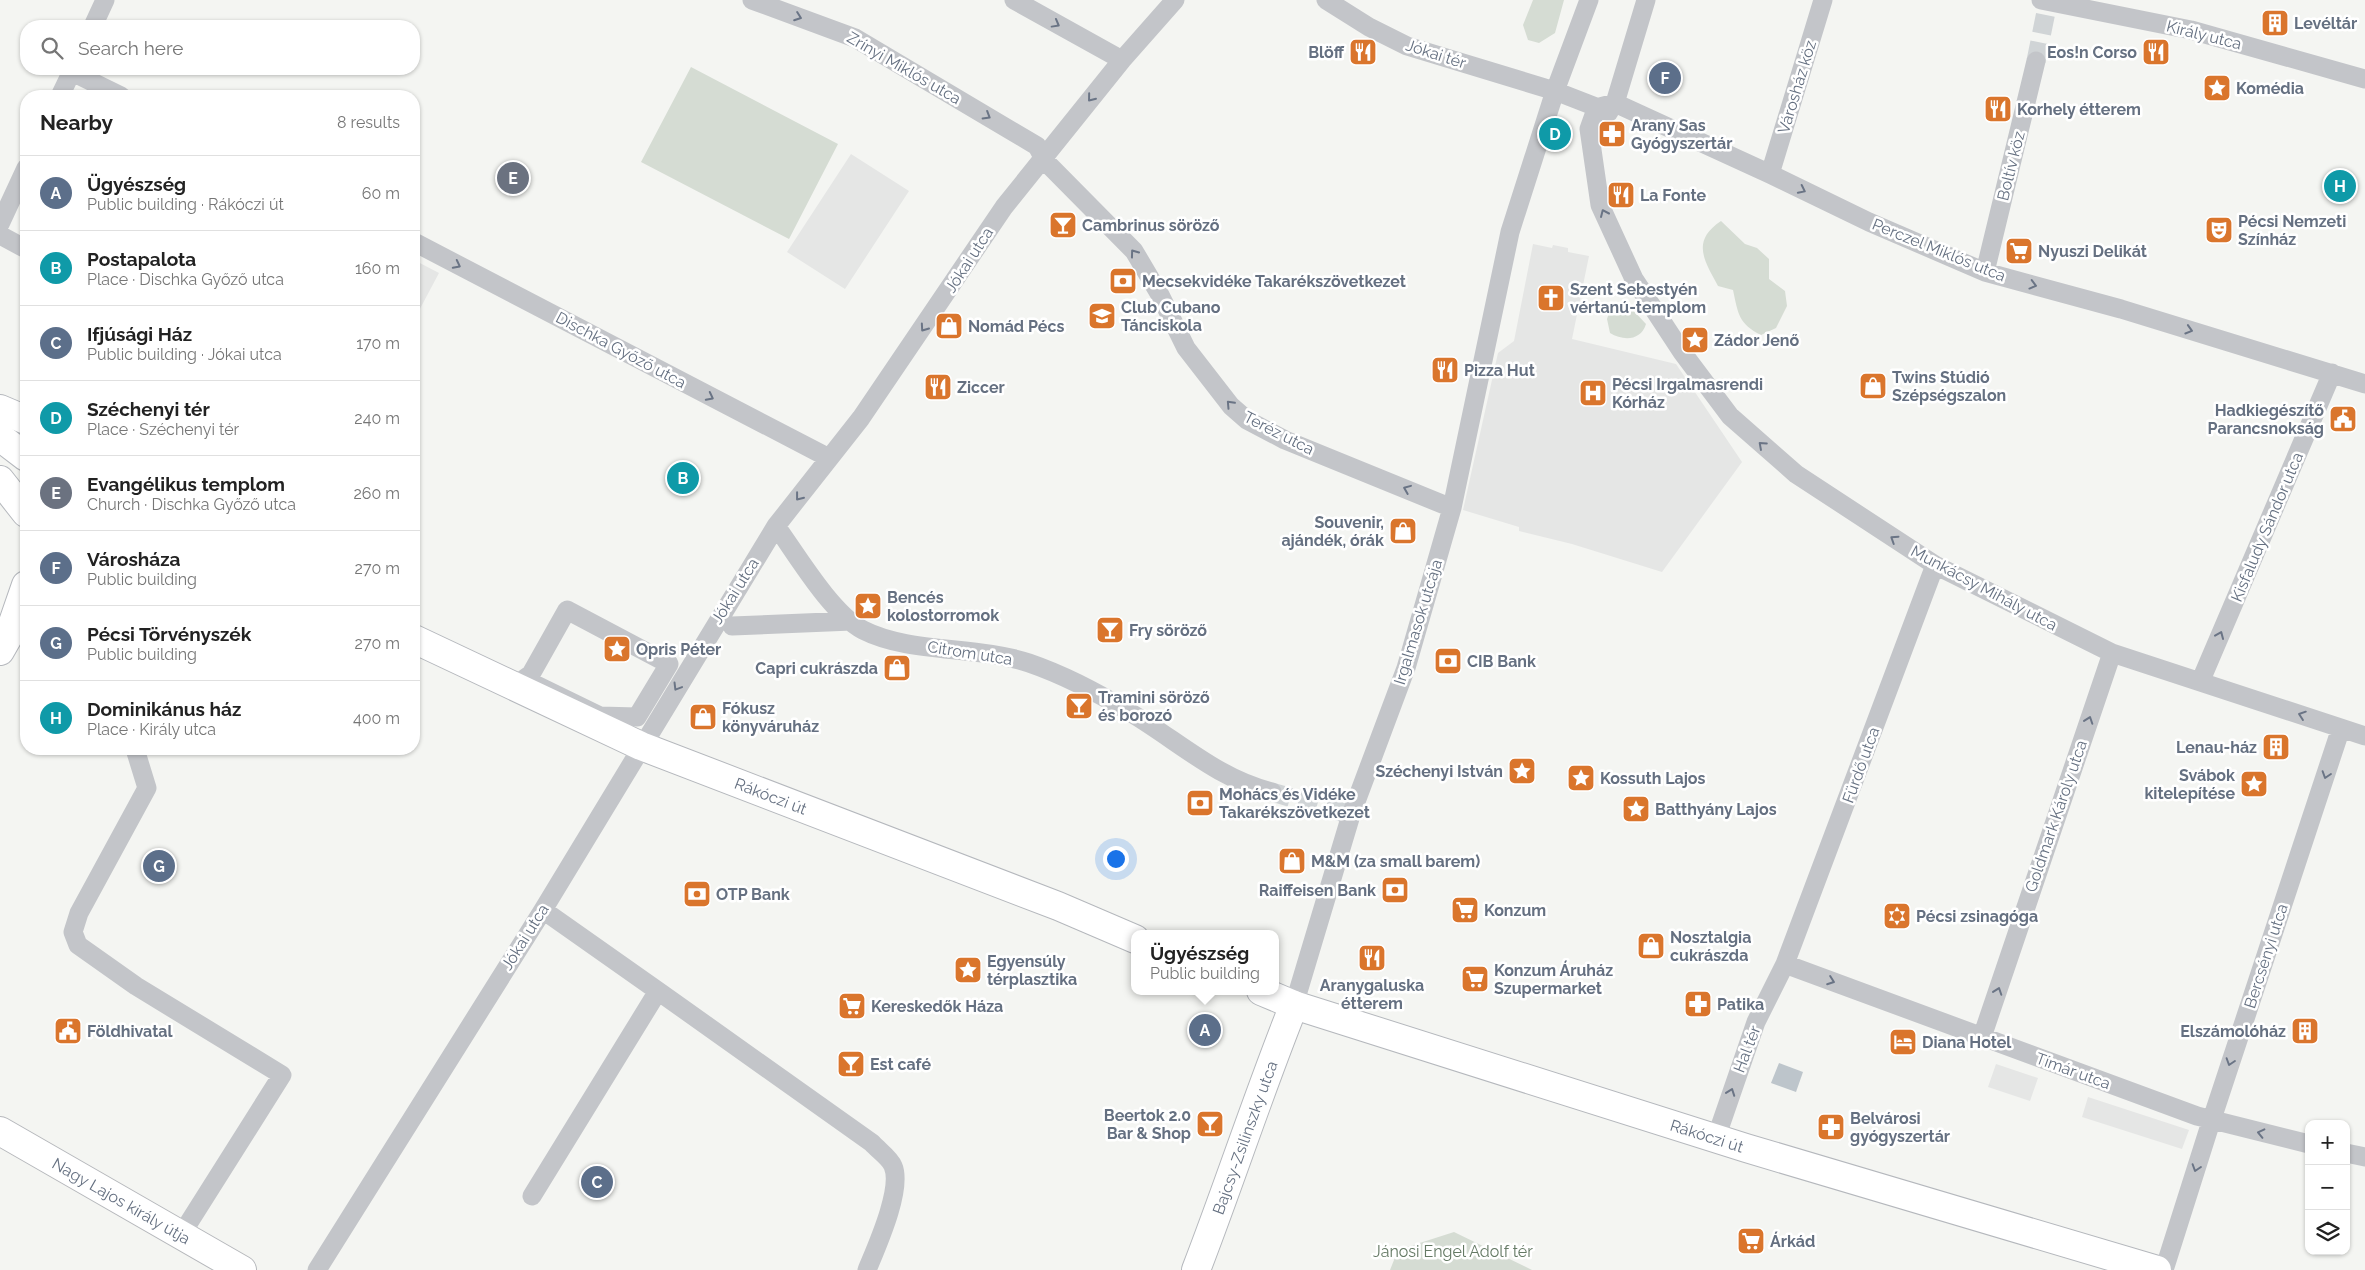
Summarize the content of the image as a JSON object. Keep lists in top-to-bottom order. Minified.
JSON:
{"streets":{"street":["Király utca","Jókai tér","Zrínyi Miklós utca","Városház köz","Boltív köz","Perczel Miklós utca","Jókai utca","Dischka Győző utca","Teréz utca","Kisfaludy Sándor utca","Munkácsy Mihály utca","Irgalmasok utcája","Citrom utca","Fürdő utca","Rákóczi út","Goldmark Károly utca","Bercsényi utca","Hal tér","Tímár utca","Bajcsy-Zsilinszky utca","Nagy Lajos király útja"]},"crossings":[["Jókai tér","Perczel Miklós utca"],["Jókai tér","Munkácsy Mihály utca"],["Jókai tér","Irgalmasok utcája"],["Zrínyi Miklós utca","Jókai utca"],["Zrínyi Miklós utca","Teréz utca"],["Városház köz","Perczel Miklós utca"],["Boltív köz","Perczel Miklós utca"],["Perczel Miklós utca","Kisfaludy Sándor utca"],["Perczel Miklós utca","Munkácsy Mihály utca"],["Jókai utca","Dischka Győző utca"],["Jókai utca","Teréz utca"],["Jókai utca","Citrom utca"],["Jókai utca","Rákóczi út"],["Teréz utca","Irgalmasok utcája"],["Kisfaludy Sándor utca","Munkácsy Mihály utca"],["Munkácsy Mihály utca","Fürdő utca"],["Munkácsy Mihály utca","Goldmark Károly utca"],["Munkácsy Mihály utca","Bercsényi utca"],["Irgalmasok utcája","Rákóczi út"],["Irgalmasok utcája","Bajcsy-Zsilinszky utca"],["Fürdő utca","Hal tér"],["Fürdő utca","Tímár utca"],["Rákóczi út","Hal tér"],["Rákóczi út","Bajcsy-Zsilinszky utca"],["Goldmark Károly utca","Tímár utca"],["Bercsényi utca","Tímár utca"],["Hal tér","Tímár utca"]],"one_way":["Perczel Miklós utca","Jókai utca","Dischka Győző utca","Teréz utca","Kisfaludy Sándor utca","Munkácsy Mihály utca","Goldmark Károly utca","Bercsényi utca","Hal tér"],"parks":["Jánosi Engel Adolf tér"],"places":{"building":["Levéltár","Lenau-ház","Elszámolóház"],"restaurant":["Blöff","Eos!n Corso","Korhely étterem","La Fonte","Pizza Hut","Ziccer","Aranygaluska étterem"],"place":["Komédia","Zádor Jenő","Bencés kolostorromok","Opris Péter","Széchenyi István","Kossuth Lajos","Svábok kitelepítése","Batthyány Lajos","Egyensúly térplasztika"],"pharmacy":["Arany Sas Gyógyszertár","Patika","Belvárosi gyógyszertár"],"bar":["Cambrinus söröző","Fry söröző","Tramini söröző és borozó","Est café","Beertok 2.0 Bar & Shop"],"theatre":["Pécsi Nemzeti Színház"],"supermarket":["Nyuszi Delikát","Konzum","Konzum Áruház Szupermarket","Kereskedők Háza","Árkád"],"bank":["Mecsekvidéke Takarékszövetkezet","CIB Bank","Mohács és Vidéke Takarékszövetkezet","Raiffeisen Bank","OTP Bank"],"church":["Szent Sebestyén vértanú-templom"],"school or university":["Club Cubano Tánciskola"],"shop":["Nomád Pécs","Twins Stúdió Szépségszalon","Souvenir, ajándék, órák","Capri cukrászda","Fókusz könyváruház","M&M (za small barem)","Nosztalgia cukrászda"],"hospital":["Pécsi Irgalmasrendi Kórház"],"public building":["Hadkiegészítő Parancsnokság","Földhivatal"],"synagogue":["Pécsi zsinagóga"],"hotel":["Diana Hotel"]},"page":{"search":"Search here","pins":["F","D","E","H","B","G","A","C"],"heading":["Nearby","8 results"],"list":[{"mark":"A","name":"Ügyészség","note":"Public building · Rákóczi út","value":"60 m"},{"mark":"B","name":"Postapalota","note":"Place · Dischka Győző utca","value":"160 m"},{"mark":"C","name":"Ifjúsági Ház","note":"Public building · Jókai utca","value":"170 m"},{"mark":"D","name":"Széchenyi tér","note":"Place · Széchenyi tér","value":"240 m"},{"mark":"E","name":"Evangélikus templom","note":"Church · Dischka Győző utca","value":"260 m"},{"mark":"F","name":"Városháza","note":"Public building","value":"270 m"},{"mark":"G","name":"Pécsi Törvényszék","note":"Public building","value":"270 m"},{"mark":"H","name":"Dominikánus ház","note":"Place · Király utca","value":"400 m"}],"popup":["Ügyészség","Public building"],"map_buttons":["+","−"]}}
